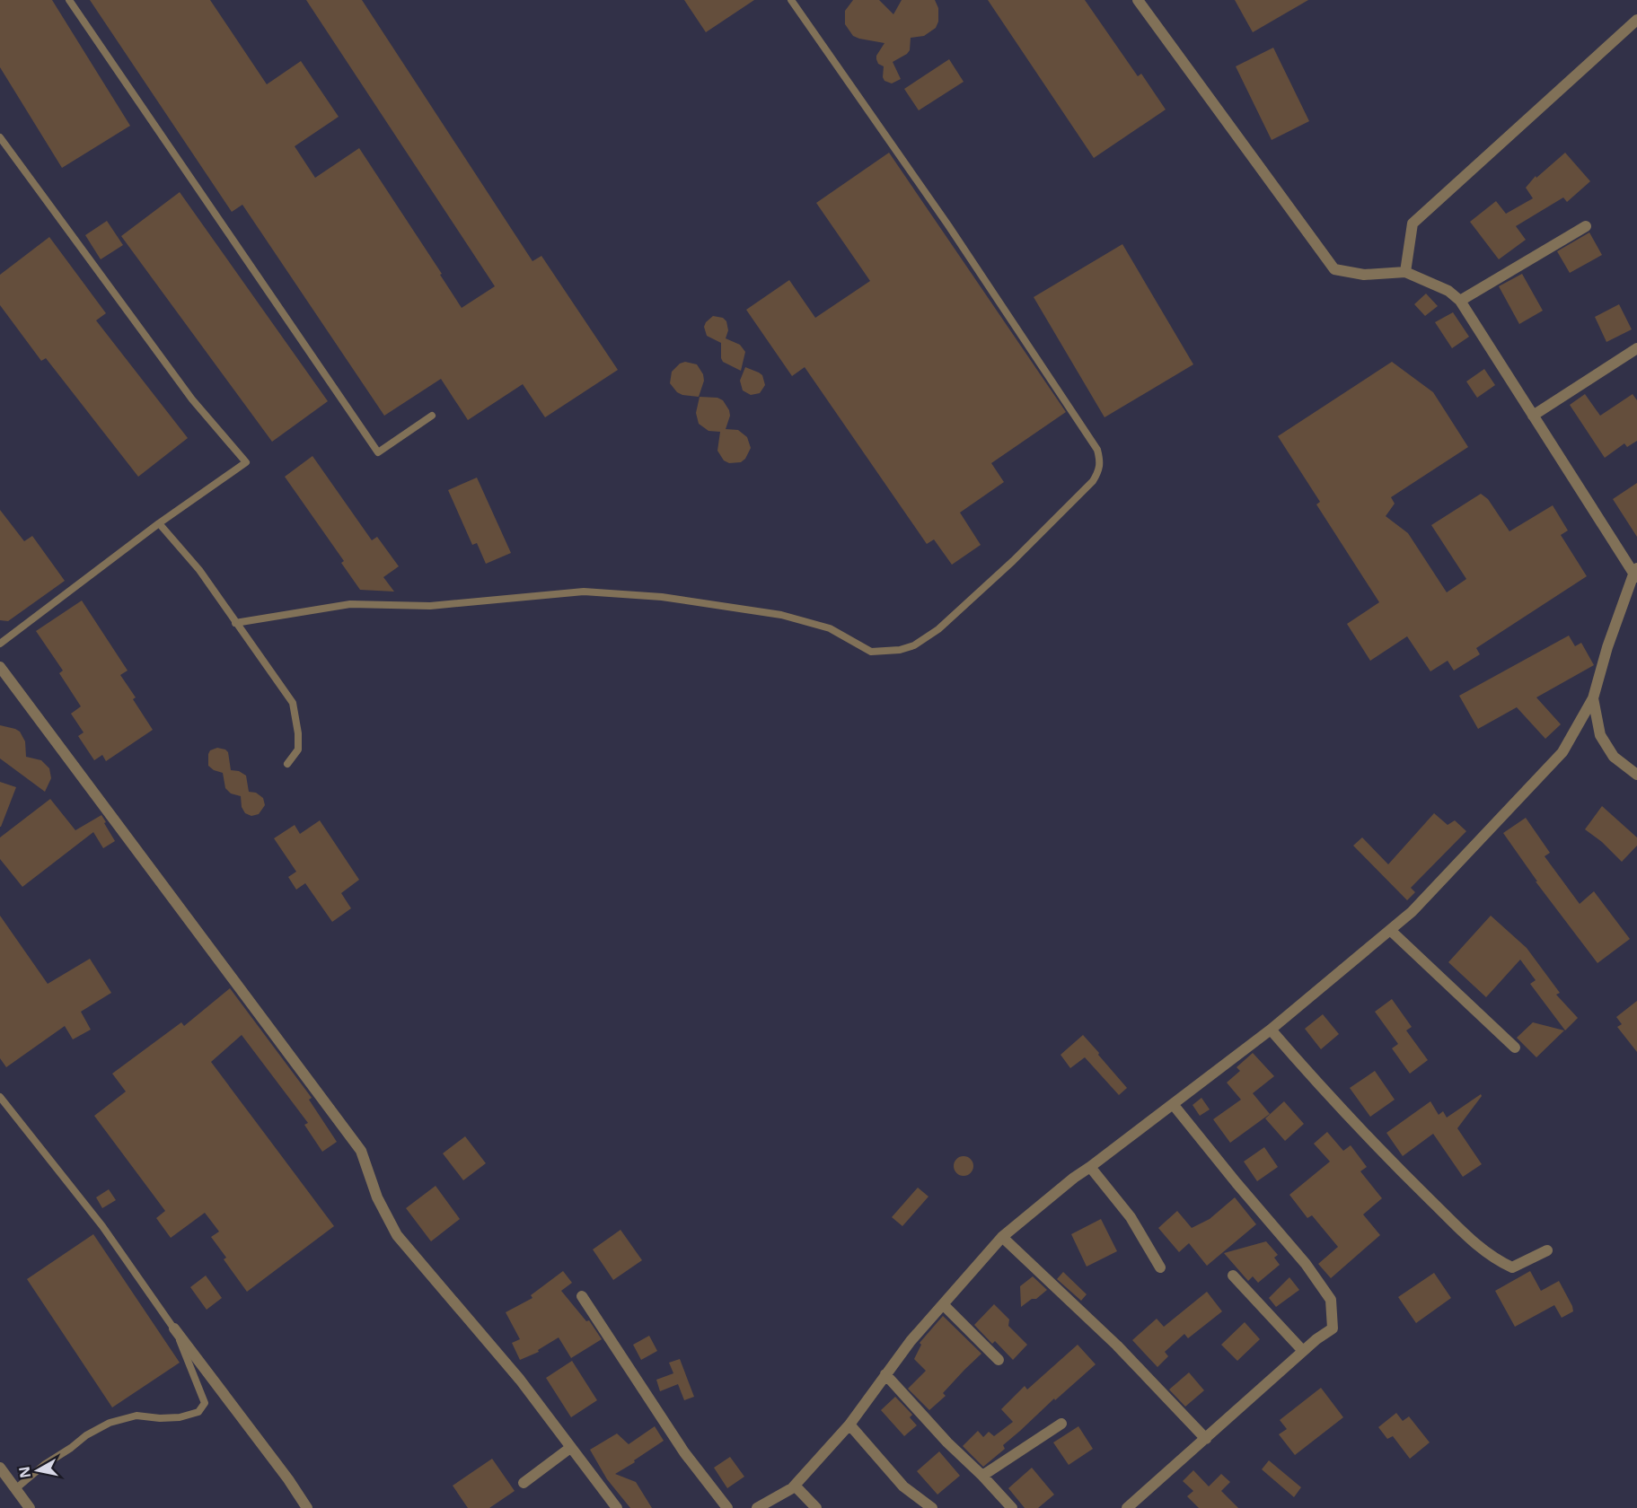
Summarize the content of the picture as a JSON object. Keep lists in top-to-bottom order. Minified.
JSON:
{"north":"left"}
